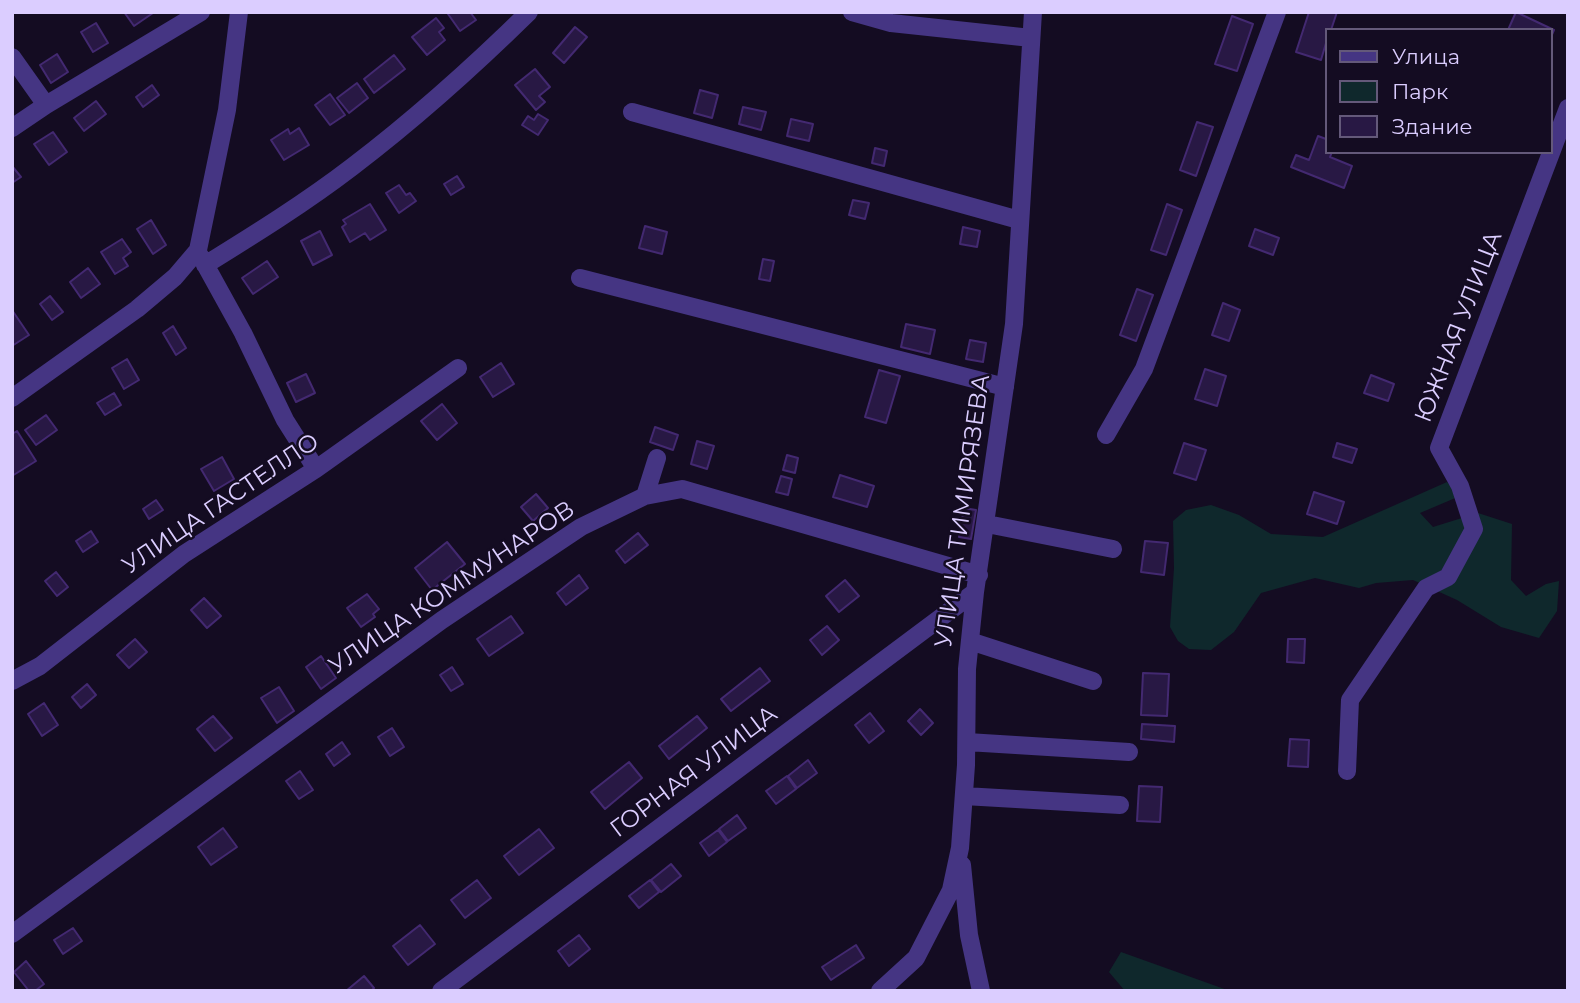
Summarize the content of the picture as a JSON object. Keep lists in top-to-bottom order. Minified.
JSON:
{"streets":{"street":["ЮЖНАЯ УЛИЦА","УЛИЦА ГАСТЕЛЛО","УЛИЦА ТИМИРЯЗЕВА","УЛИЦА КОММУНАРОВ","ГОРНАЯ УЛИЦА"]},"crossings":[["УЛИЦА ТИМИРЯЗЕВА","УЛИЦА КОММУНАРОВ"],["УЛИЦА ТИМИРЯЗЕВА","ГОРНАЯ УЛИЦА"],["УЛИЦА КОММУНАРОВ","ГОРНАЯ УЛИЦА"]],"legend":["Улица","Парк","Здание"]}
